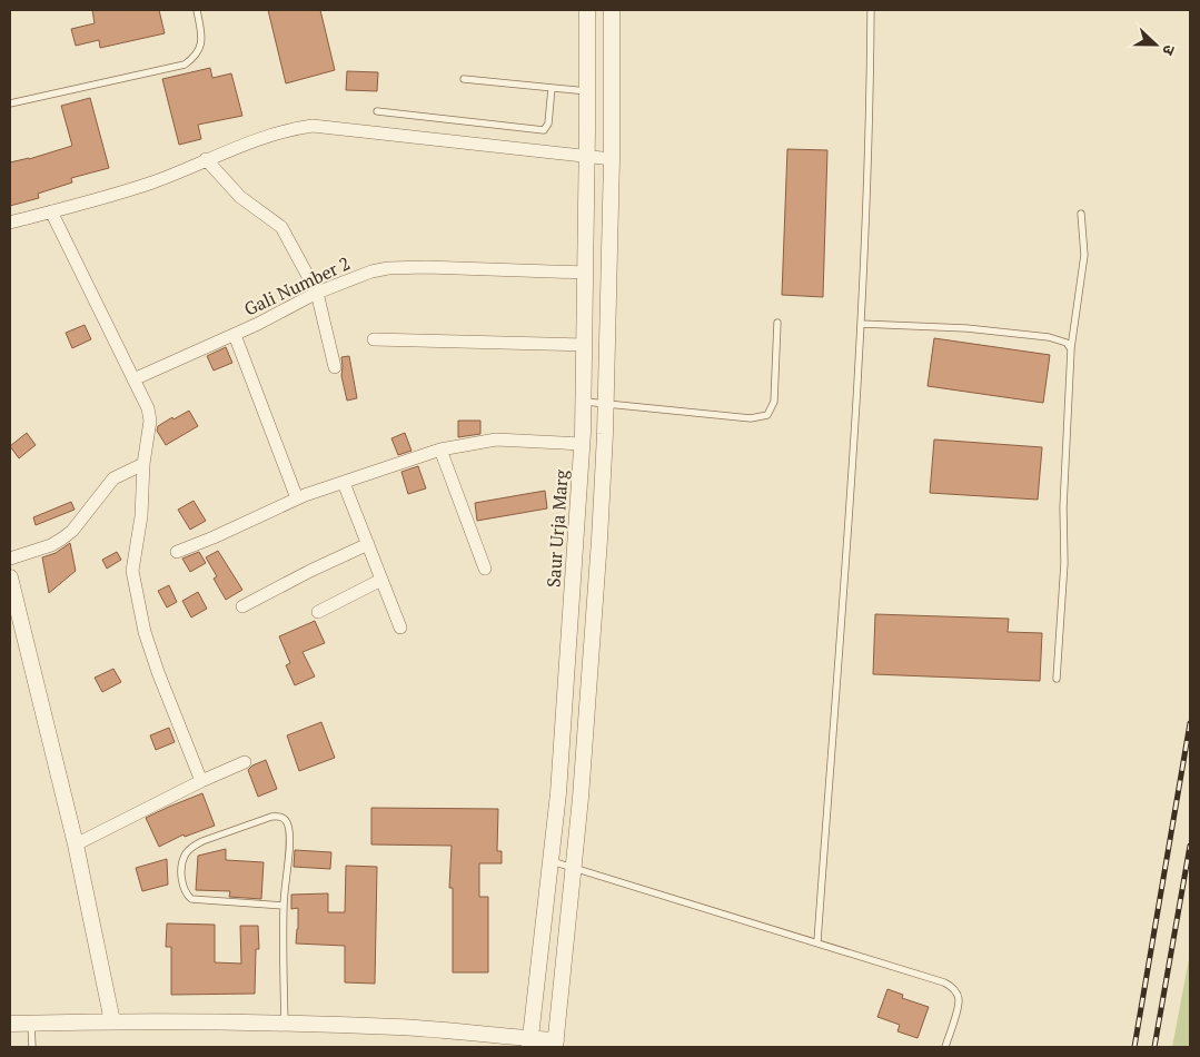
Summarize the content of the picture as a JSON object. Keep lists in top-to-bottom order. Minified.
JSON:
{"streets":{"street":["Gali Number 2","Saur Urja Marg"]},"crossings":[["Gali Number 2","Saur Urja Marg"]],"north":"right"}
